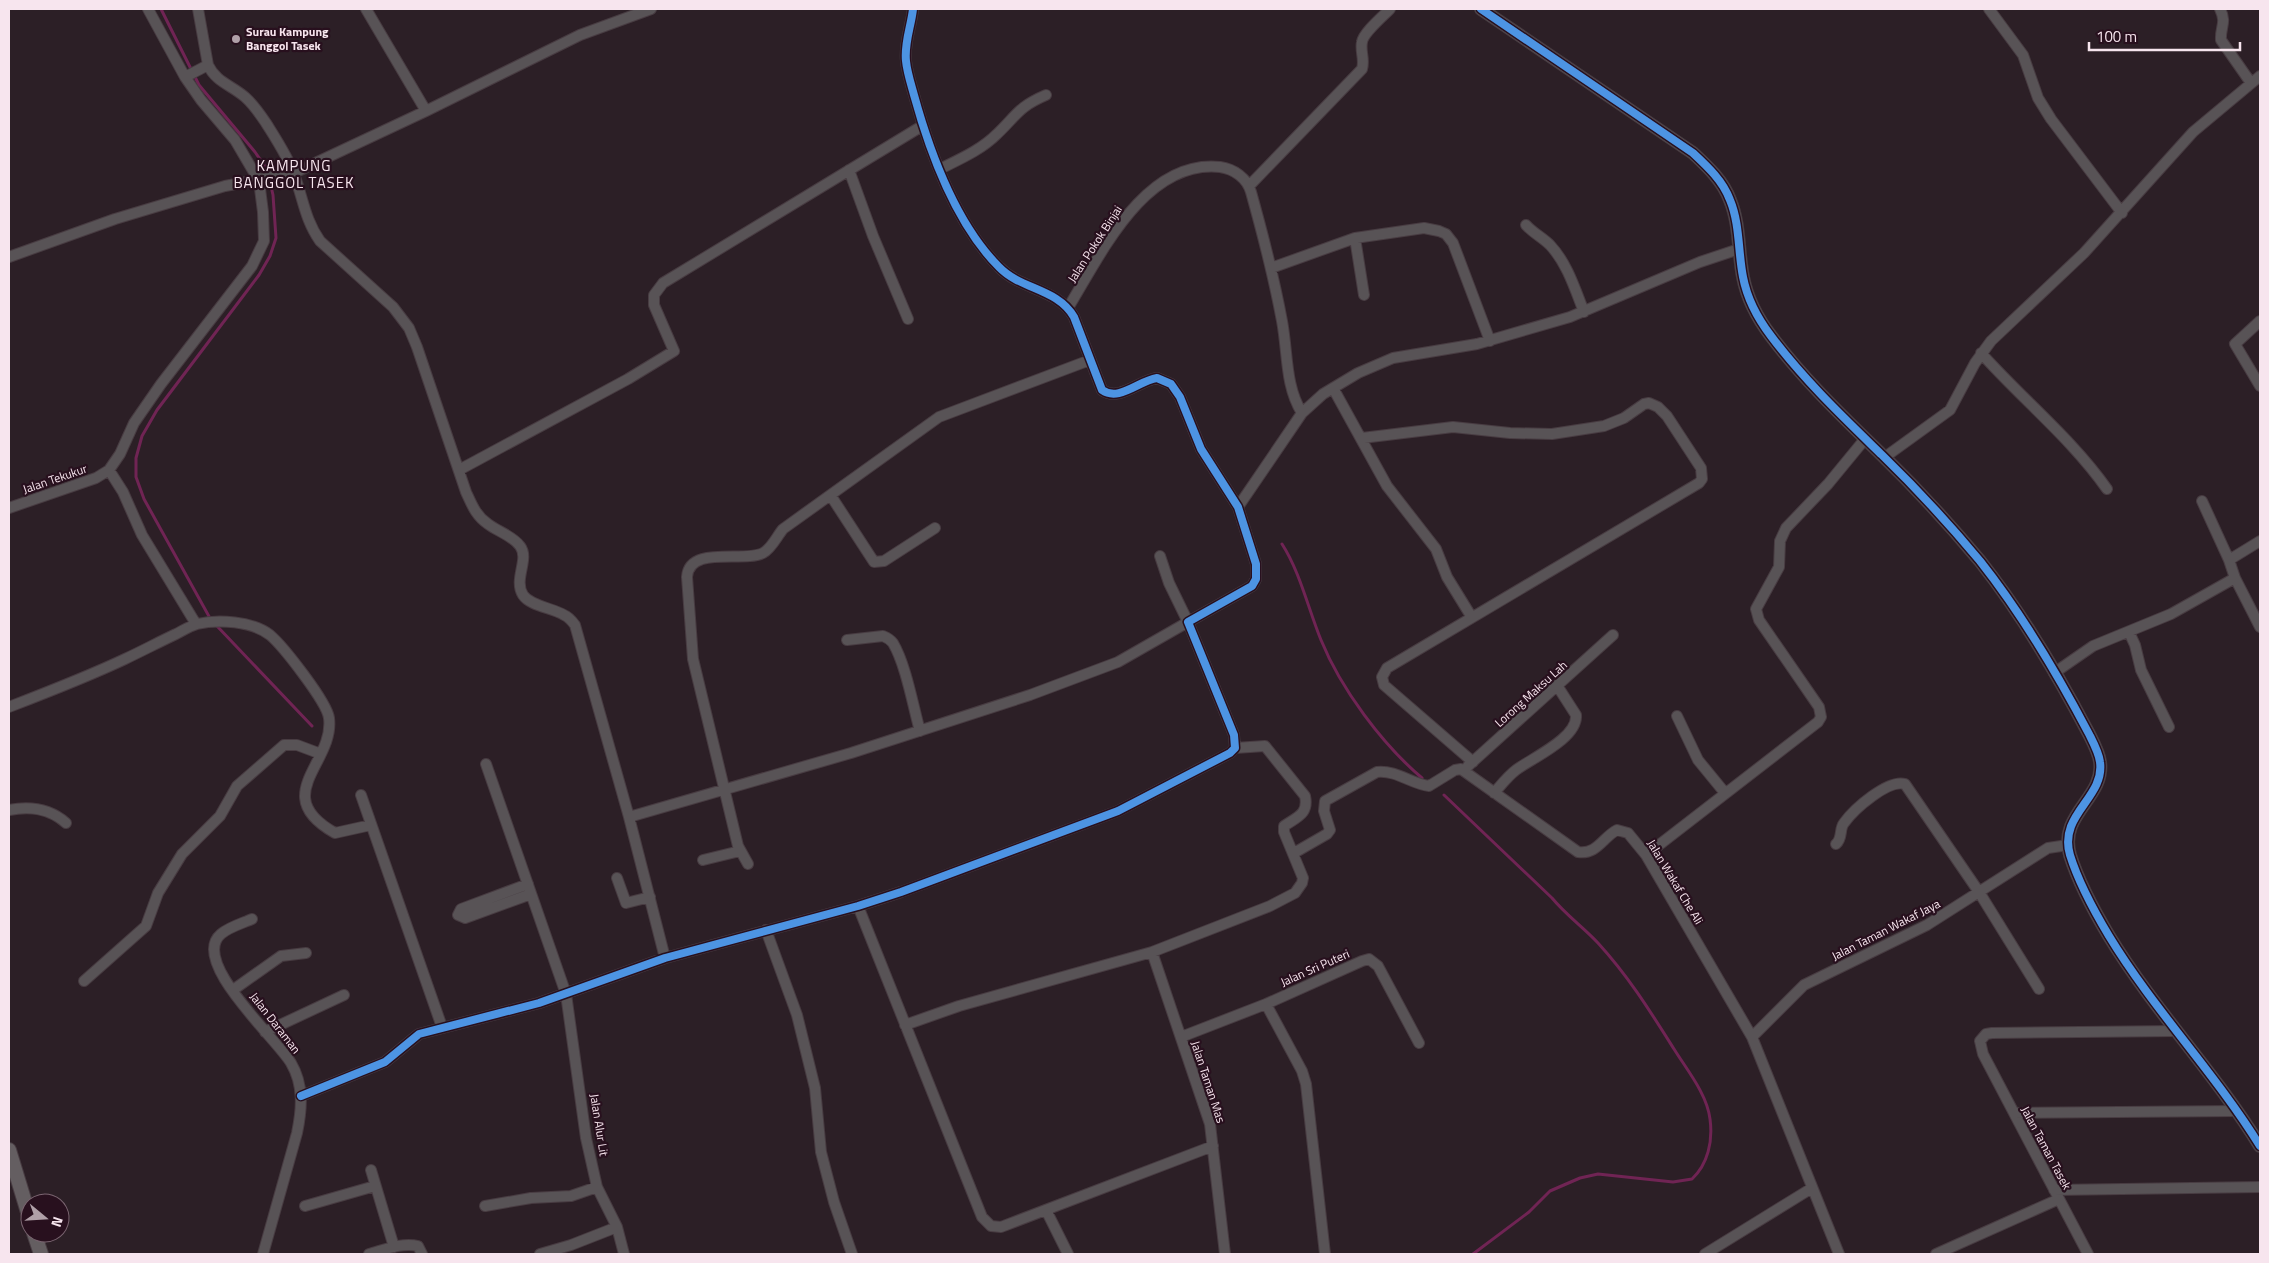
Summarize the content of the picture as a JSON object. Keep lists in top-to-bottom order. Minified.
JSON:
{"streets":{"street":["Jalan Pokok Binjai","Jalan Tekukur","Lorong Maksu Lah","Jalan Wakaf Che Ali","Jalan Taman Wakaf Jaya","Jalan Sri Puteri","Jalan Daraman","Jalan Taman Mas","Jalan Alur Lit","Jalan Taman Tasek"]},"crossings":[["Lorong Maksu Lah","Jalan Wakaf Che Ali"],["Jalan Wakaf Che Ali","Jalan Taman Wakaf Jaya"],["Jalan Sri Puteri","Jalan Taman Mas"]],"districts":["KAMPUNG BANGGOL TASEK"],"places":["Surau Kampung Banggol Tasek"],"scale_bar":"100 m","north":"right"}
